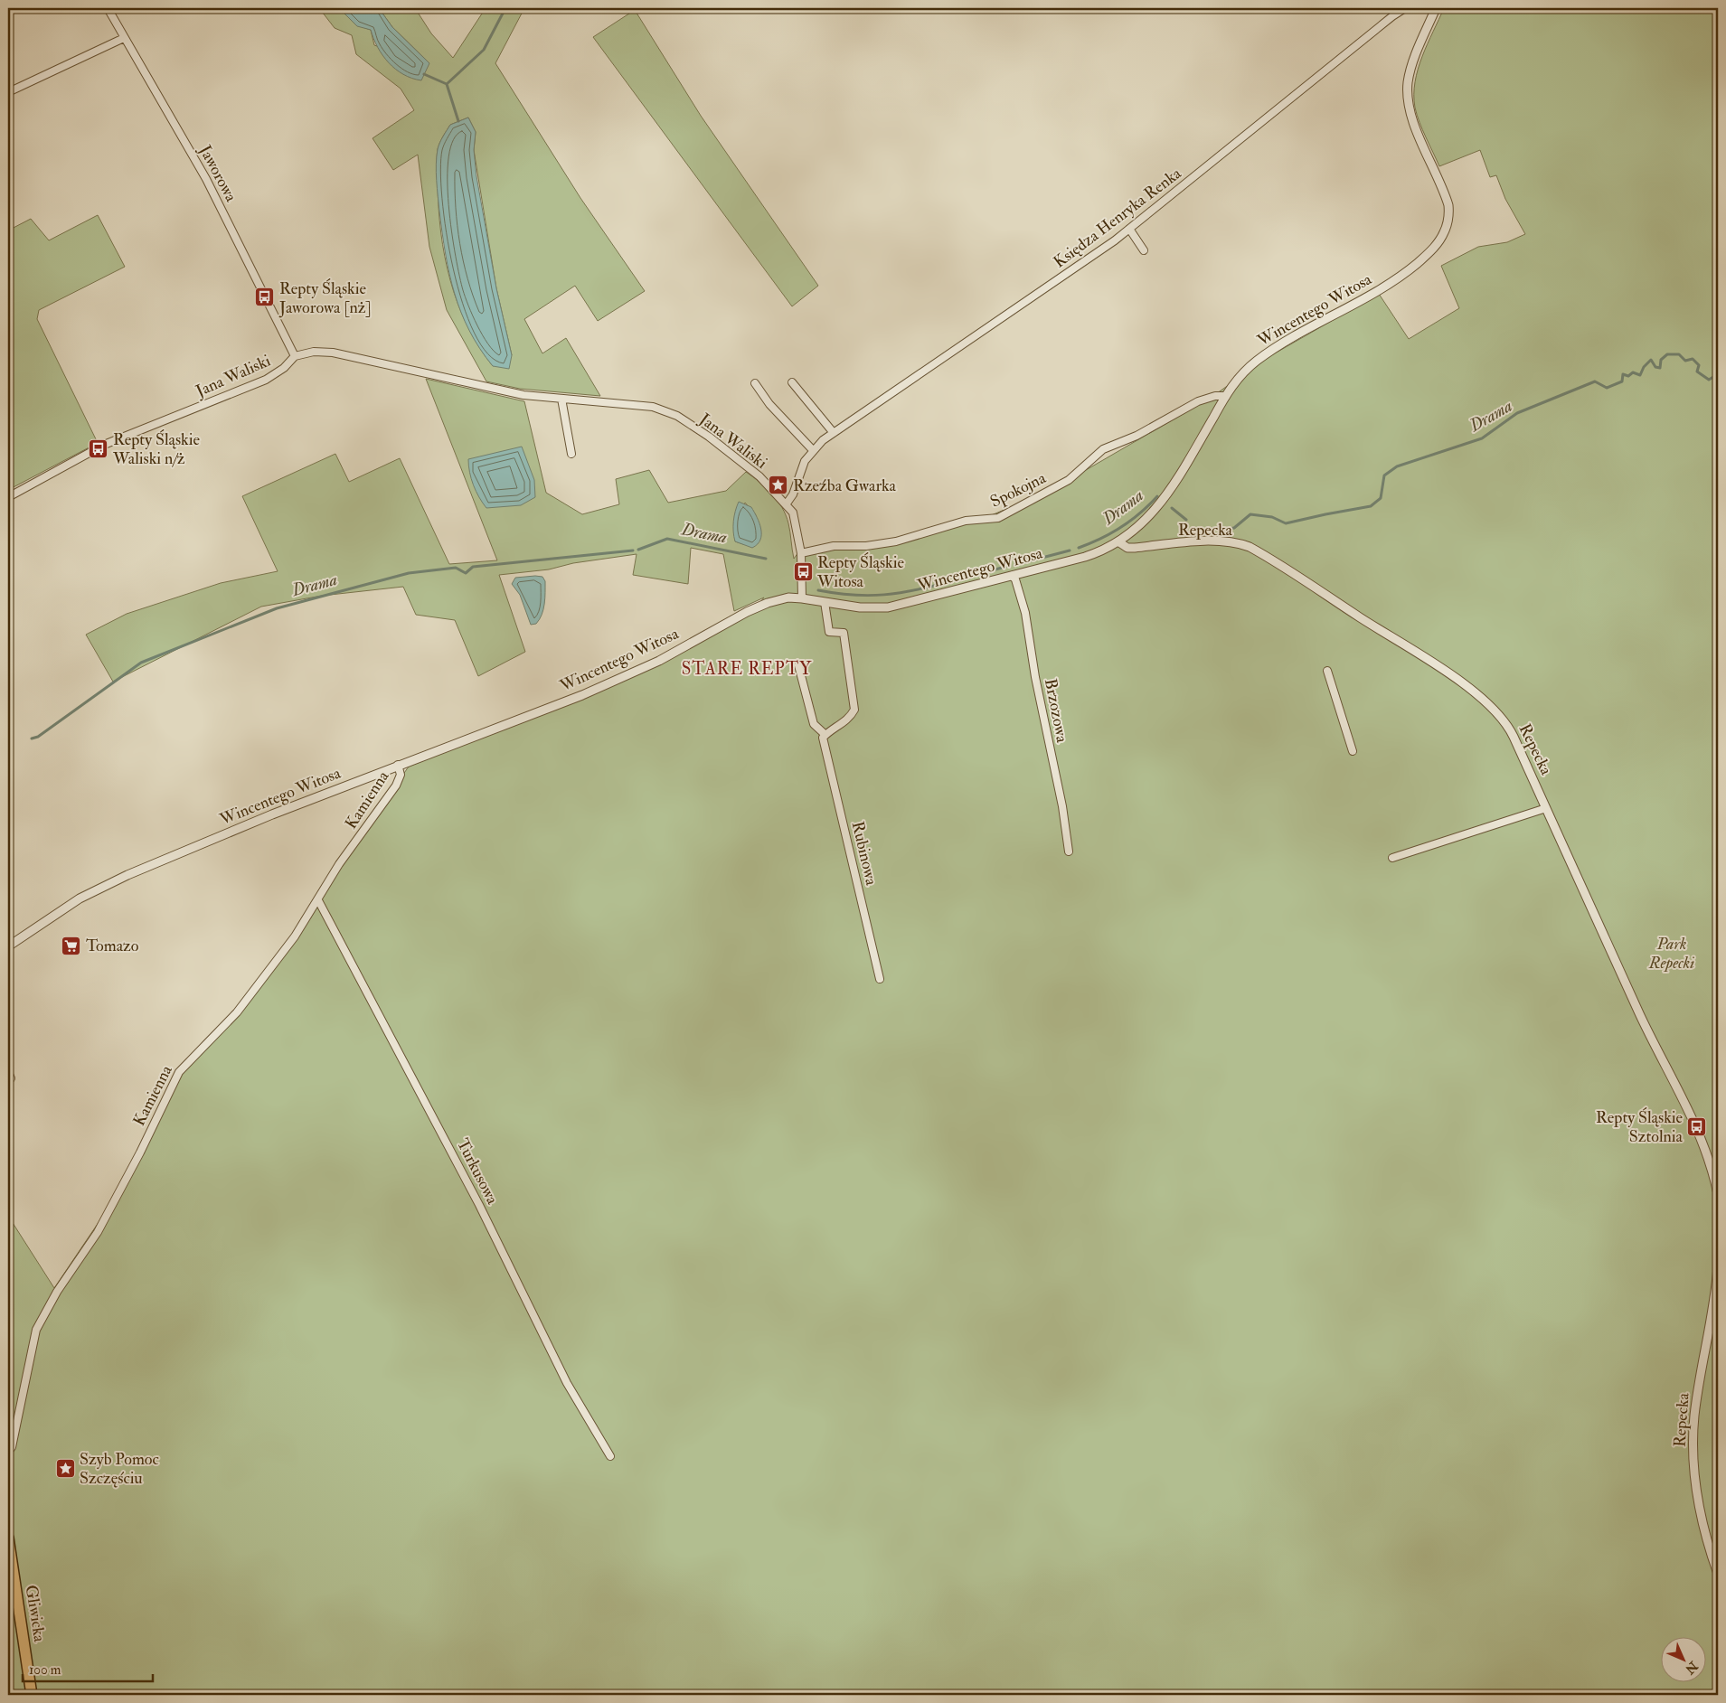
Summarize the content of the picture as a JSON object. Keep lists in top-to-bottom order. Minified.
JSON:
{"streets":{"main road":["Gliwicka"],"street":["Jaworowa","Księdza Henryka Renka","Wincentego Witosa","Jana Waliski","Spokojna","Repecka","Brzozowa","Kamienna","Rubinowa","Turkusowa"]},"crossings":[["Jaworowa","Jana Waliski"],["Księdza Henryka Renka","Jana Waliski"],["Wincentego Witosa","Jana Waliski"],["Wincentego Witosa","Spokojna"],["Wincentego Witosa","Repecka"],["Wincentego Witosa","Brzozowa"],["Wincentego Witosa","Kamienna"],["Jana Waliski","Spokojna"],["Kamienna","Turkusowa"]],"districts":["STARE REPTY"],"water":["Drama"],"parks":["Park Repecki"],"places":{"bus stop":["Repty Śląskie Jaworowa [nż]","Repty Śląskie Waliski n/ż","Repty Śląskie Witosa","Repty Śląskie Sztolnia"],"place":["Rzeźba Gwarka","Szyb Pomoc Szczęściu"],"supermarket":["Tomazo"]},"scale_bar":"100 m","north":"bottom right"}
